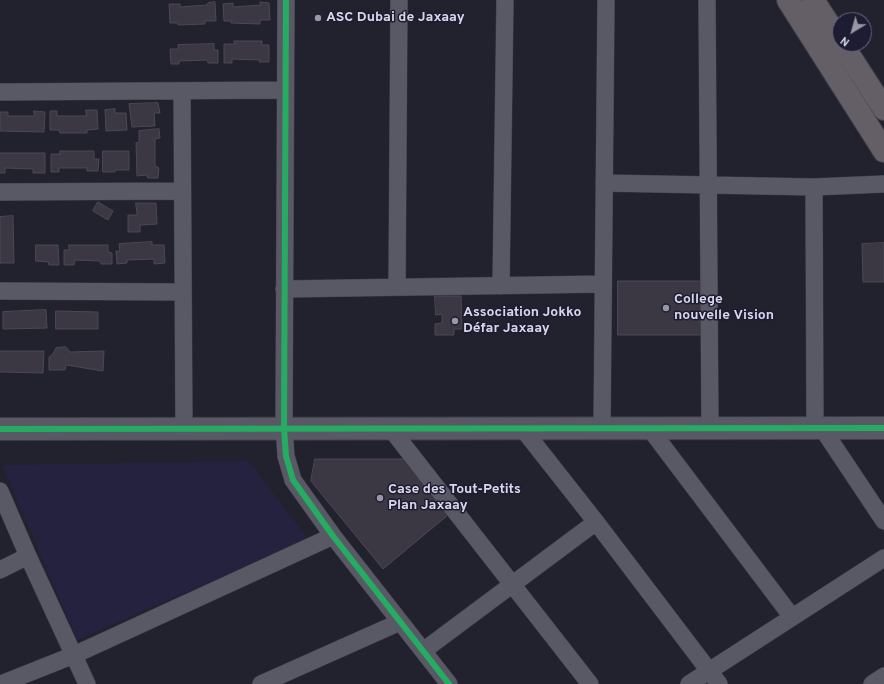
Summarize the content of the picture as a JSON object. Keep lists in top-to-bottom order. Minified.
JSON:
{"places":["ASC Dubai de Jaxaay","College nouvelle Vision","Association Jokko Défar Jaxaay","Case des Tout-Petits Plan Jaxaay"],"north":"bottom left"}
